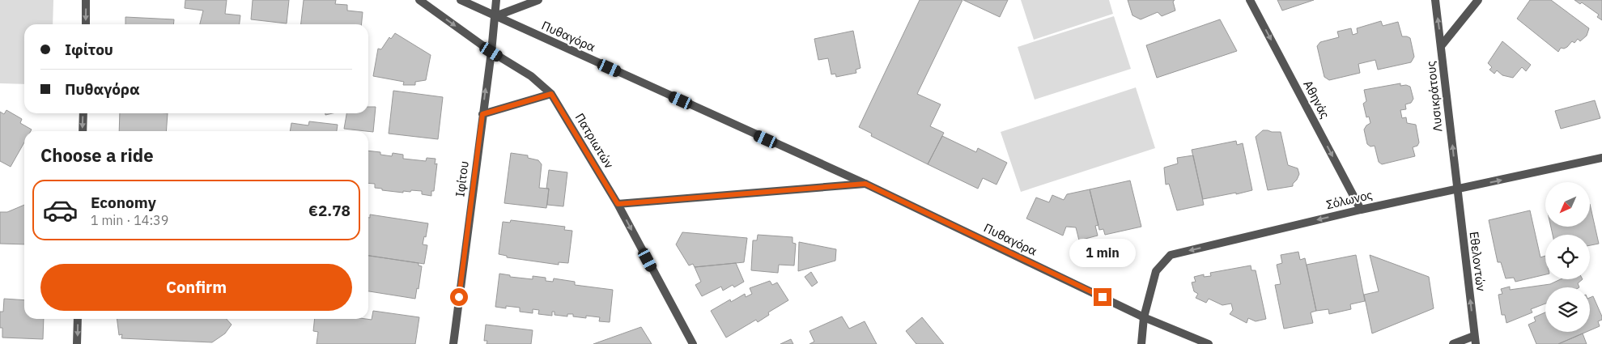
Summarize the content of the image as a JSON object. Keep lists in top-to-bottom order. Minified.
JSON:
{"streets":{"street":["Πυθαγόρα","Λυσικράτους","Αθηνάς","Πατριωτών","Ιφίτου","Σόλωνος","Εθελοντών"]},"crossings":[["Πυθαγόρα","Ιφίτου"],["Πυθαγόρα","Σόλωνος"],["Λυσικράτους","Σόλωνος"],["Λυσικράτους","Εθελοντών"],["Αθηνάς","Σόλωνος"],["Πατριωτών","Ιφίτου"],["Σόλωνος","Εθελοντών"]],"one_way":["Λυσικράτους","Αθηνάς","Πατριωτών","Εθελοντών"],"north":"bottom left","page":{"banner":["Ιφίτου","Πυθαγόρα"],"heading":"Choose a ride","list":[{"name":"Economy","note":"1 min · 14:39","value":"€2.78"}],"bubble":"1 min","buttons":"Confirm"}}
